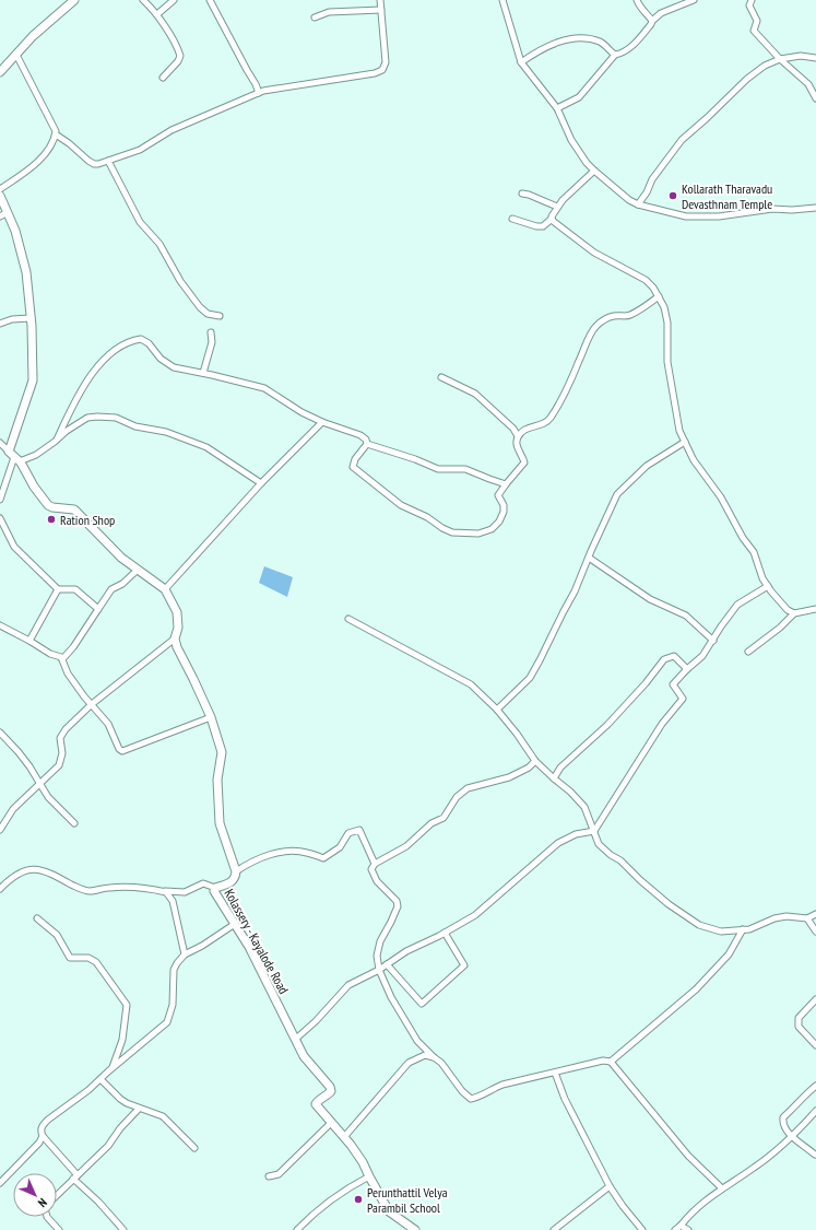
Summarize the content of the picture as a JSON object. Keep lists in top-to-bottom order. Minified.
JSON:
{"streets":{"main road":["Kolassery - Kayalode Road"]},"places":["Kollarath Tharavadu Devasthnam Temple","Ration Shop","Perunthattil Velya Parambil School"],"north":"bottom right"}
